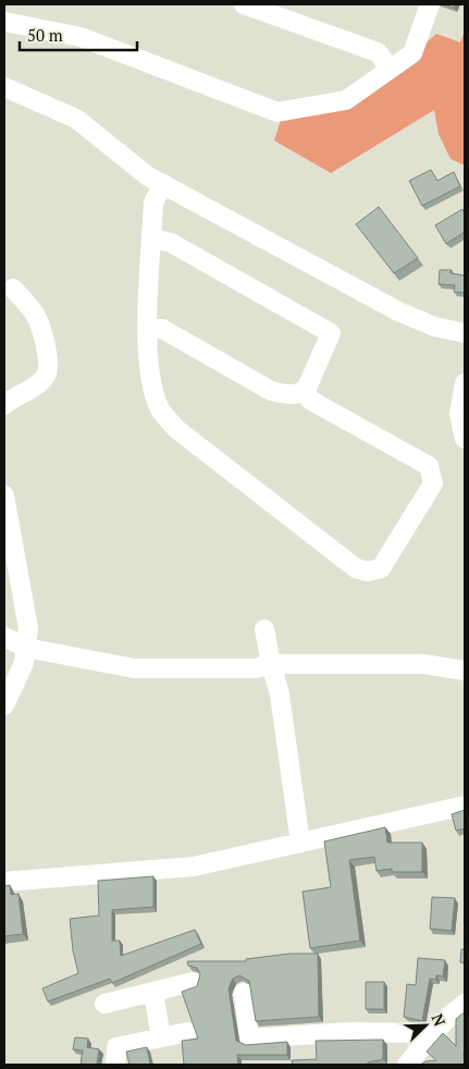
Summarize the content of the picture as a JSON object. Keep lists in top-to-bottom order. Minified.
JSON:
{"scale_bar":"50 m","north":"top right"}
